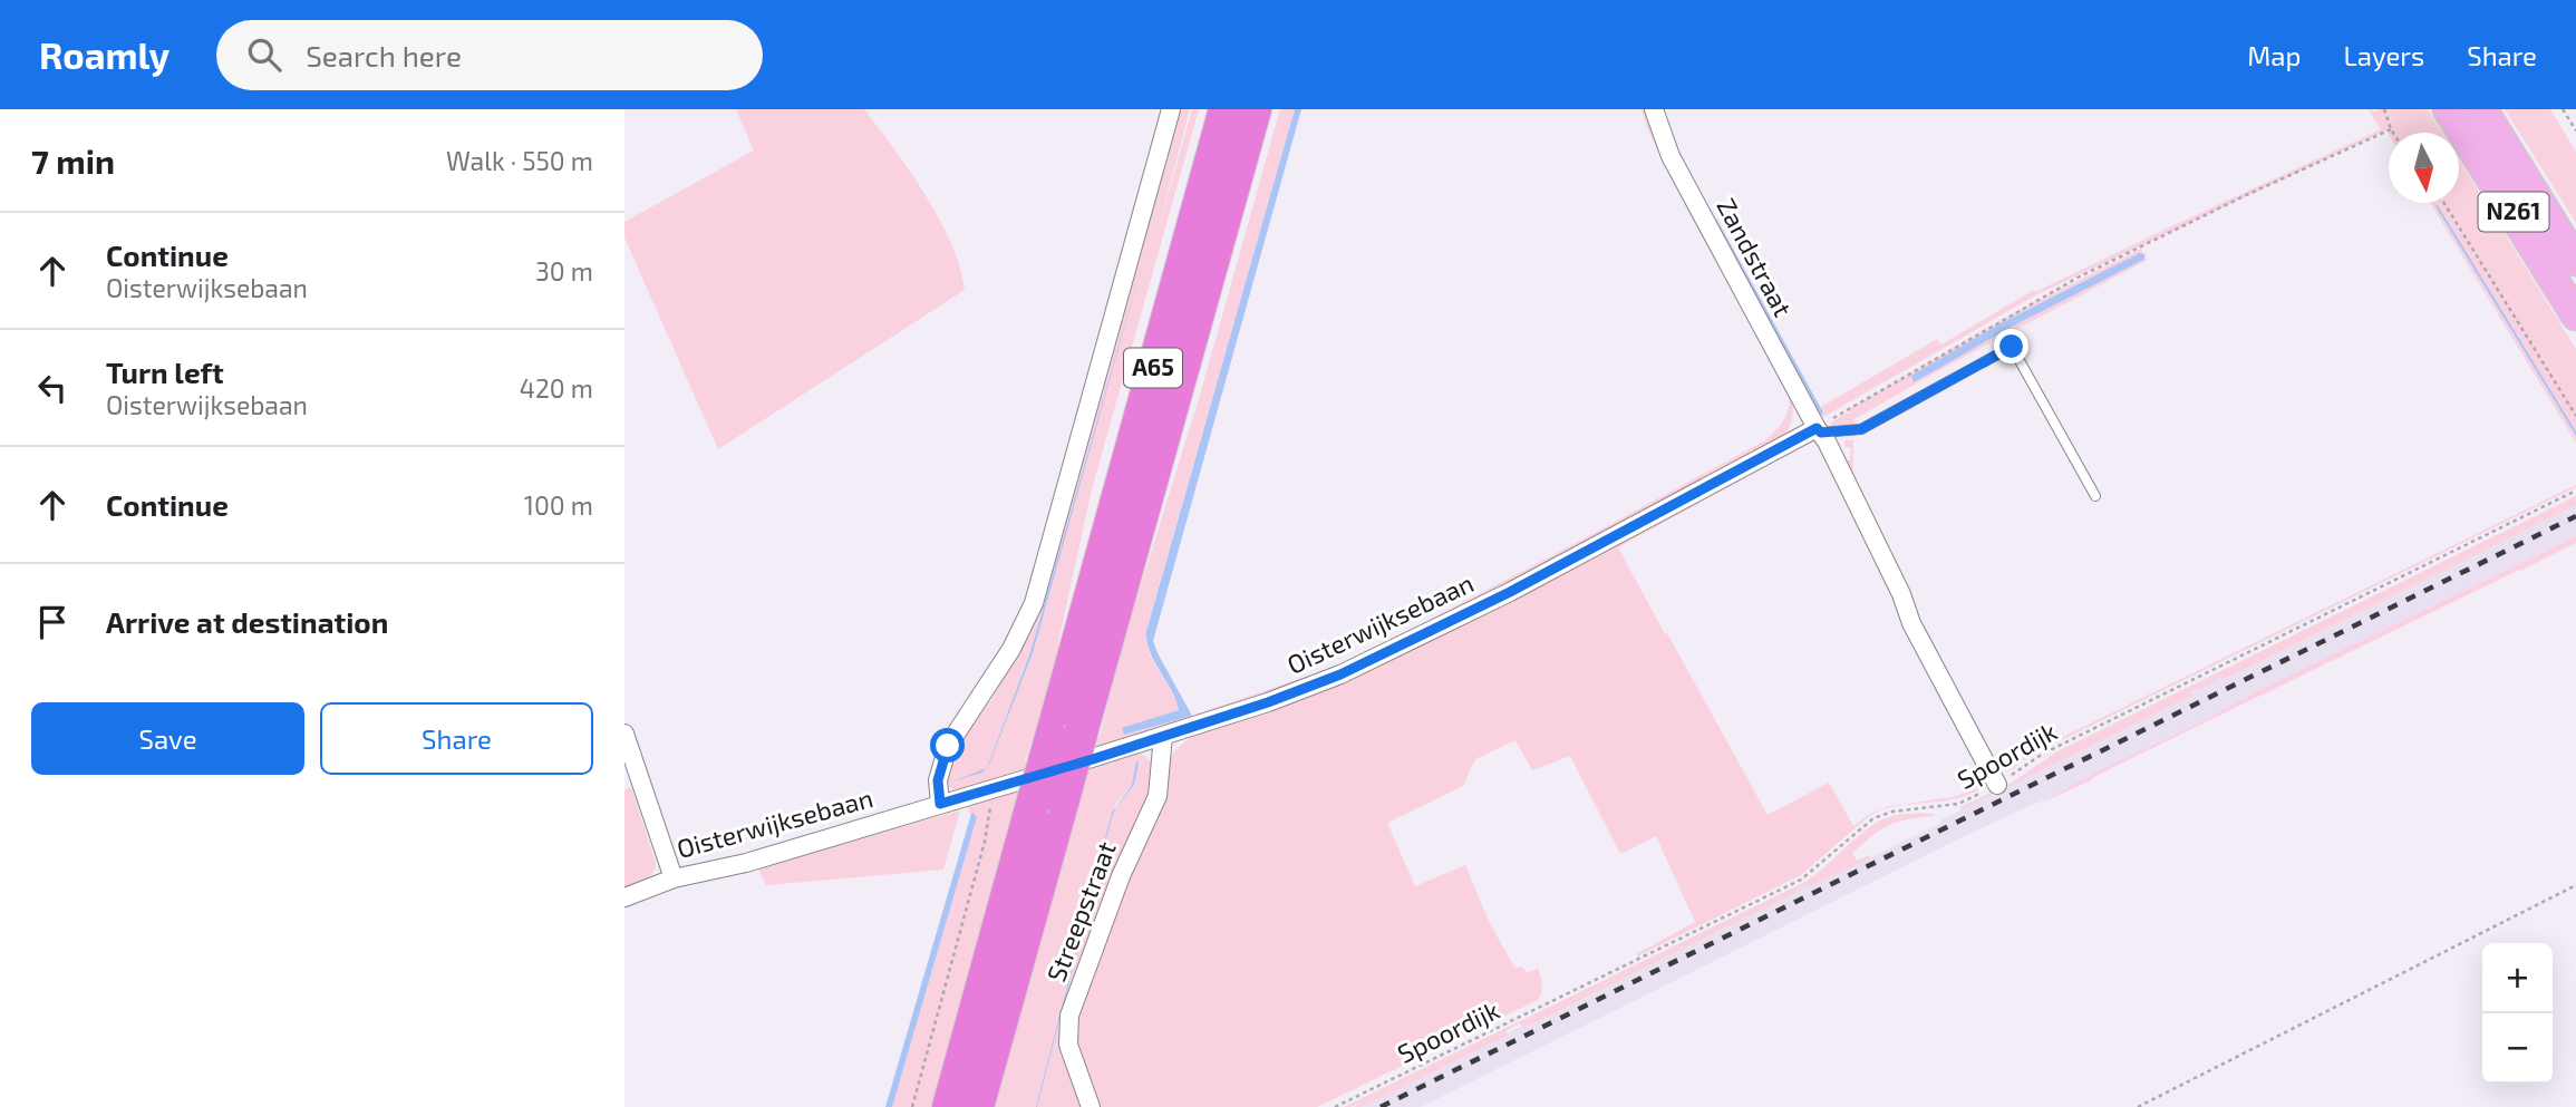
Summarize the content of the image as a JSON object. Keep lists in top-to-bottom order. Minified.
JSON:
{"streets":{"highway":["A65"],"main road":["N261"],"street":["Zandstraat","Oisterwijksebaan","Streepstraat"],"path":["Spoordijk"]},"crossings":[["Zandstraat","Oisterwijksebaan"],["Zandstraat","Spoordijk"],["Oisterwijksebaan","Streepstraat"]],"north":"bottom","page":{"header":"Roamly","search":"Search here","nav":["Map","Layers","Share"],"heading":["7 min","Walk · 550 m"],"list":[["Continue","Oisterwijksebaan","30 m"],["Turn left","Oisterwijksebaan","420 m"],["Continue","100 m"],"Arrive at destination"],"buttons":["Save","Share"],"map_buttons":["+","−"]}}
